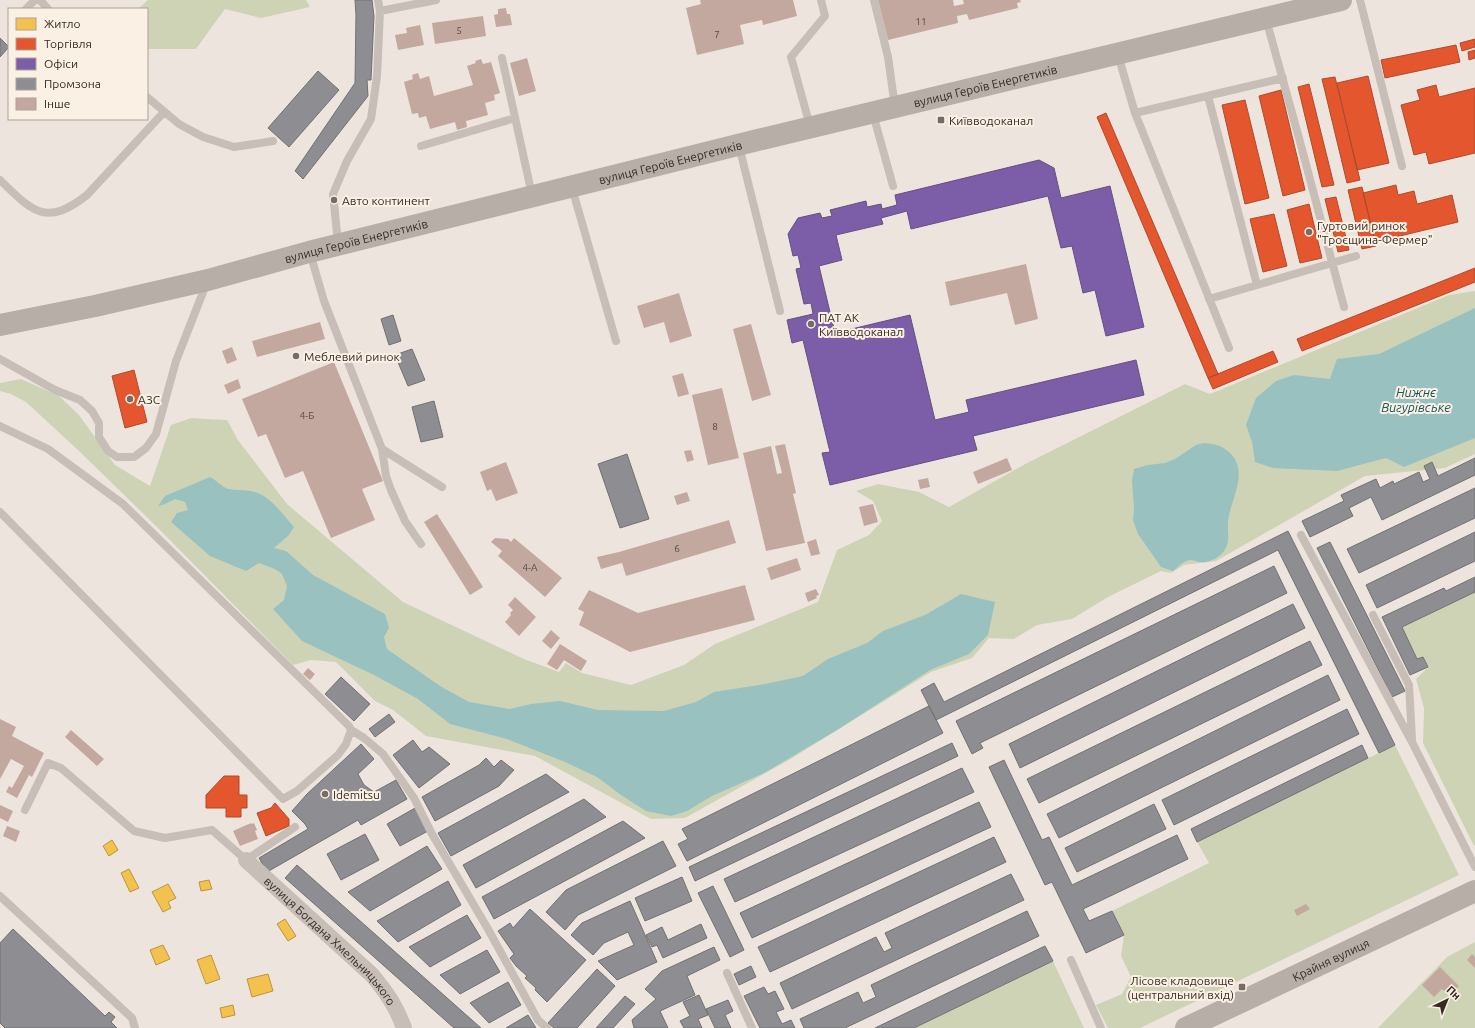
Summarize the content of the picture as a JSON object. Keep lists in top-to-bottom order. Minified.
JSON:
{"streets":{"street":["вулиця Героїв Енергетиків","вулиця Богдана Хмельницького","Крайня вулиця"]},"water":["Нижнє Вигурівське"],"places":{"transit":["Київводоканал","Лісове кладовище (центральний вхід)"],"other":["Авто континент","Гуртовий ринок \"Троєщина-Фермер\"","ПАТ АК Київводоканал","Меблевий ринок","АЗС","Idemitsu"]},"house_numbers":["11","5","7","4-Б","8","6","4-А"],"legend":["Житло","Торгівля","Офіси","Промзона","Інше"],"north":"top right"}
